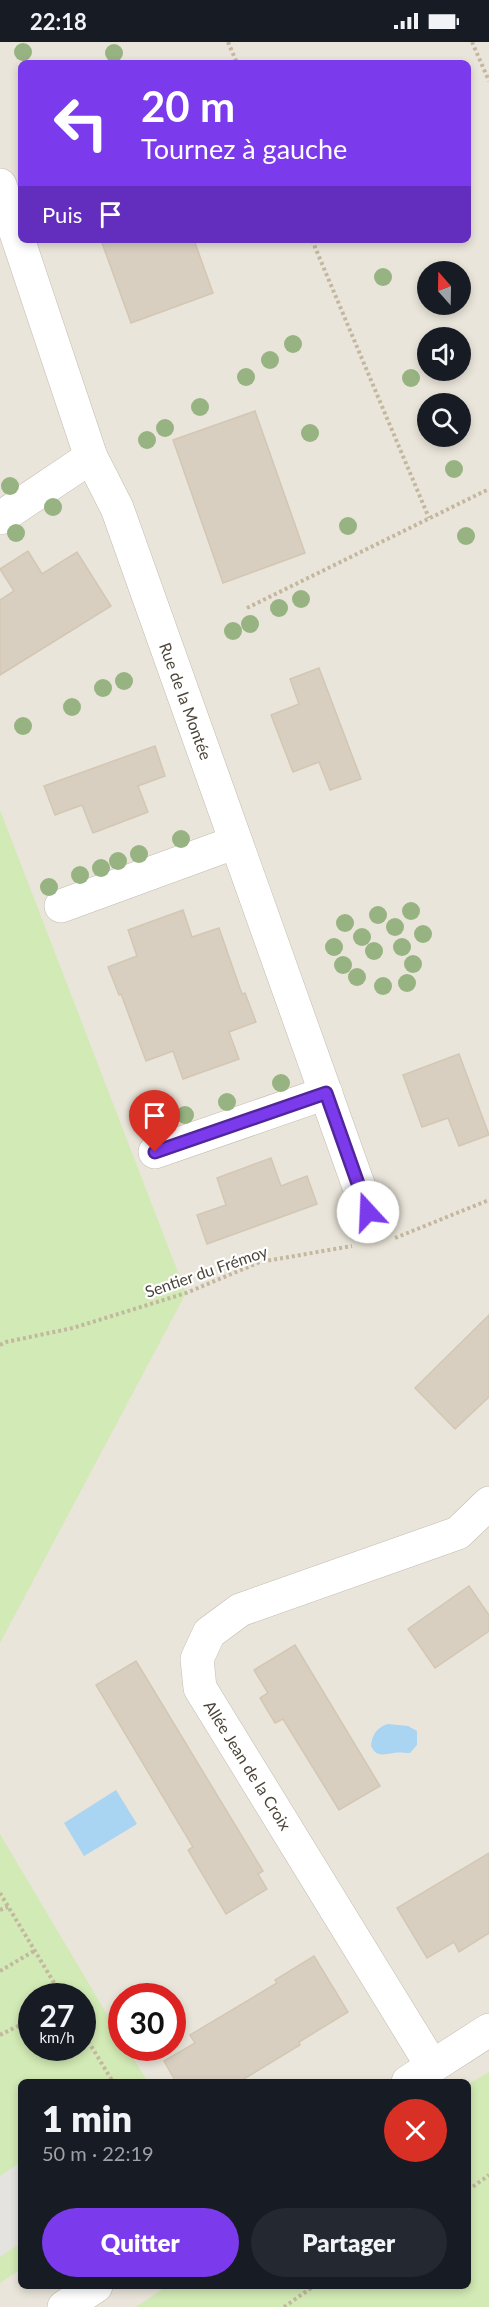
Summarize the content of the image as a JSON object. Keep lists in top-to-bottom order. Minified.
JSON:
{"streets":{"street":["Rue de la Montée","Allée Jean de la Croix"],"path":["Sentier du Frémoy"]},"north":"top","page":{"status":"22:18","turn":["20 m","Tournez à gauche"],"then":"Puis","speed":"27 km/h","limit":"30","heading":["1 min","50 m · 22:19"],"buttons":["Quitter","Partager"]}}
